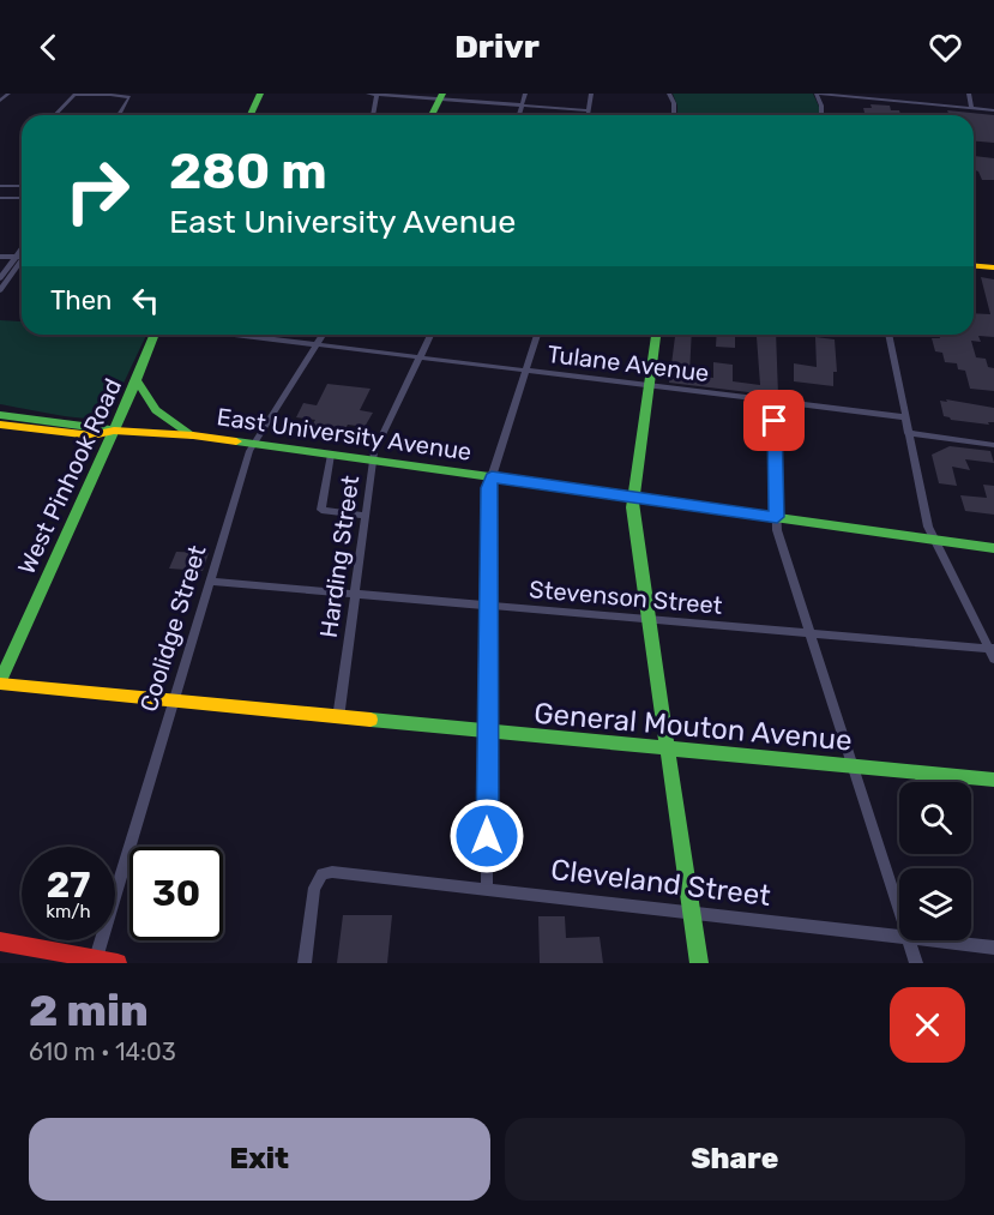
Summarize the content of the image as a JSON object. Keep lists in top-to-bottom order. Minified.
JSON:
{"streets":{"main road":["East University Avenue","West Pinhook Road","General Mouton Avenue"],"street":["Tulane Avenue","Harding Street","Stevenson Street","Coolidge Street","Cleveland Street"]},"crossings":[["Tulane Avenue","Harding Street"],["Tulane Avenue","Coolidge Street"],["East University Avenue","West Pinhook Road"],["East University Avenue","Harding Street"],["East University Avenue","Coolidge Street"],["West Pinhook Road","General Mouton Avenue"],["Harding Street","Stevenson Street"],["Harding Street","General Mouton Avenue"],["Stevenson Street","Coolidge Street"],["Coolidge Street","General Mouton Avenue"]],"page":{"header":"Drivr","turn":["280 m","East University Avenue"],"then":"Then","speed":"27 km/h","limit":"30","heading":["2 min","610 m · 14:03"],"buttons":["Exit","Share"]}}
